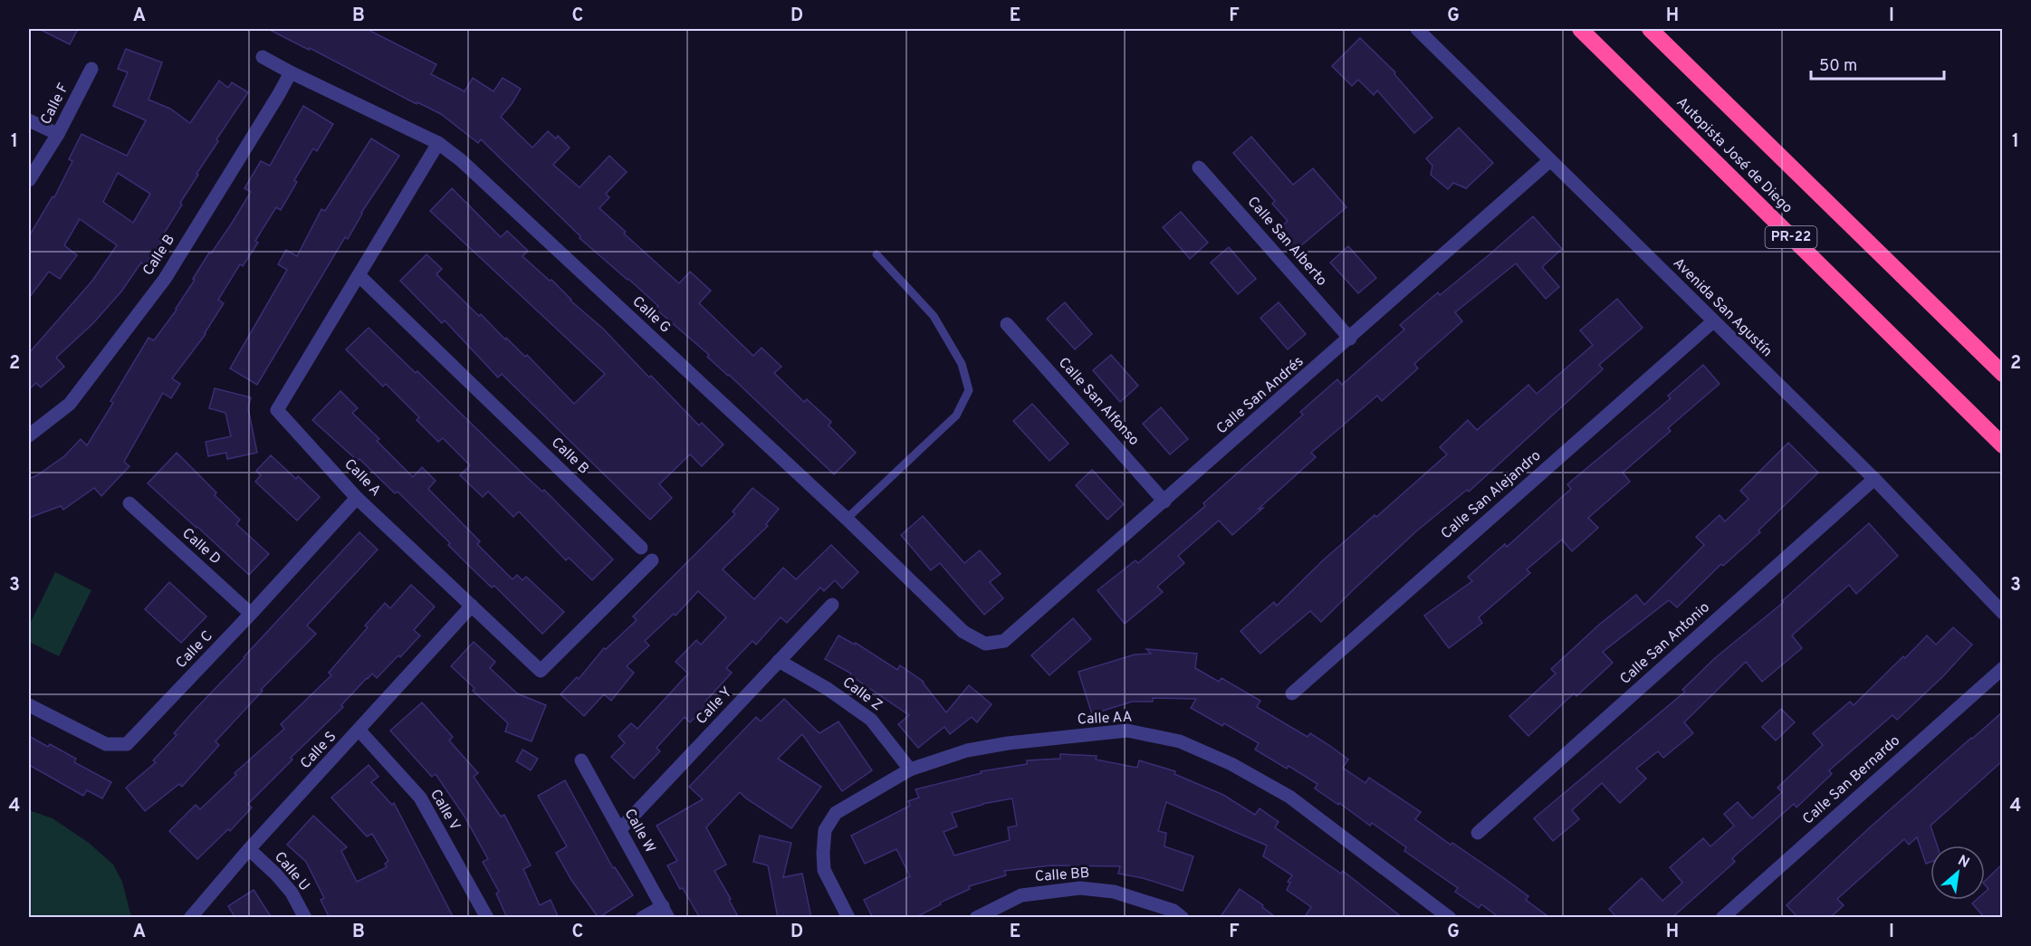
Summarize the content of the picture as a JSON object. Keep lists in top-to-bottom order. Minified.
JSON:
{"streets":{"highway":["Autopista José de Diego","PR-22"],"street":["Calle F","Calle San Alberto","Calle B","Avenida San Agustín","Calle G","Calle San Andrés","Calle San Alfonso","Calle A","Calle San Alejandro","Calle D","Calle San Antonio","Calle C","Calle Z","Calle Y","Calle AA","Calle S","Calle San Bernardo","Calle V","Calle W","Calle U","Calle BB"]},"crossings":[["Calle San Alberto","Calle San Andrés"],["Calle B","Calle G"],["Calle B","Calle A"],["Avenida San Agustín","Calle San Andrés"],["Avenida San Agustín","Calle San Alejandro"],["Avenida San Agustín","Calle San Antonio"],["Calle G","Calle San Andrés"],["Calle G","Calle A"],["Calle San Andrés","Calle San Alfonso"],["Calle A","Calle C"],["Calle A","Calle S"],["Calle D","Calle C"],["Calle Z","Calle Y"],["Calle Z","Calle AA"],["Calle Y","Calle W"],["Calle S","Calle V"],["Calle S","Calle U"]],"scale_bar":"50 m","north":"top right","grid":{"columns":["A","B","C","D","E","F","G","H","I"],"rows":["1","2","3","4"]}}
